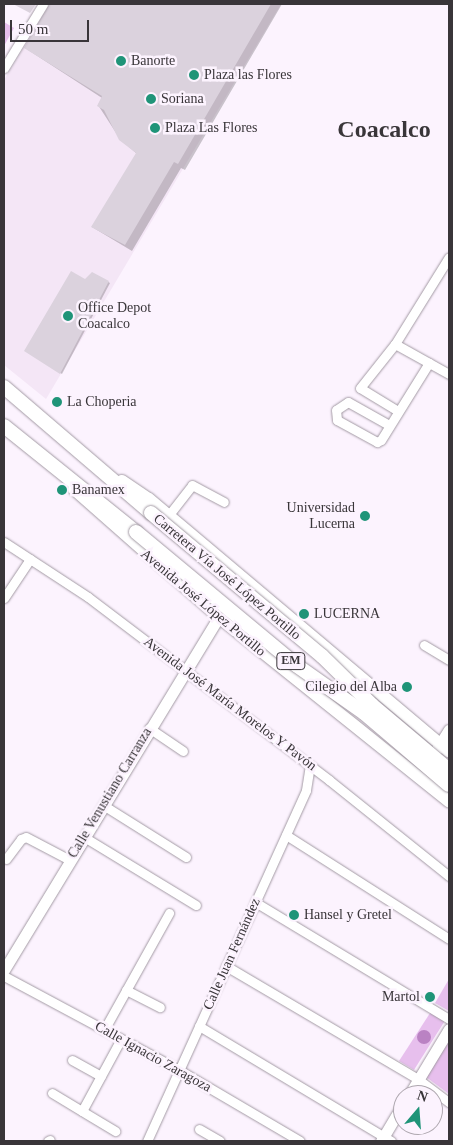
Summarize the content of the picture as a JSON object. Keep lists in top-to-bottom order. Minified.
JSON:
{"streets":{"main road":["Carretera Vía José López Portillo","Avenida José López Portillo","EM"],"street":["Avenida José María Morelos Y Pavón","Calle Venustiano Carranza","Calle Juan Fernández","Calle Ignacio Zaragoza"]},"crossings":[["Carretera Vía José López Portillo","Avenida José López Portillo"],["Avenida José López Portillo","Calle Venustiano Carranza"],["Avenida José María Morelos Y Pavón","Calle Venustiano Carranza"],["Avenida José María Morelos Y Pavón","Calle Juan Fernández"],["Calle Juan Fernández","Calle Ignacio Zaragoza"]],"districts":["Coacalco"],"places":["Banorte","Plaza las Flores","Soriana","Plaza Las Flores","Office Depot Coacalco","La Choperia","Banamex","Universidad Lucerna","LUCERNA","Cilegio del Alba","Hansel y Gretel","Martol"],"scale_bar":"50 m","north":"top"}
